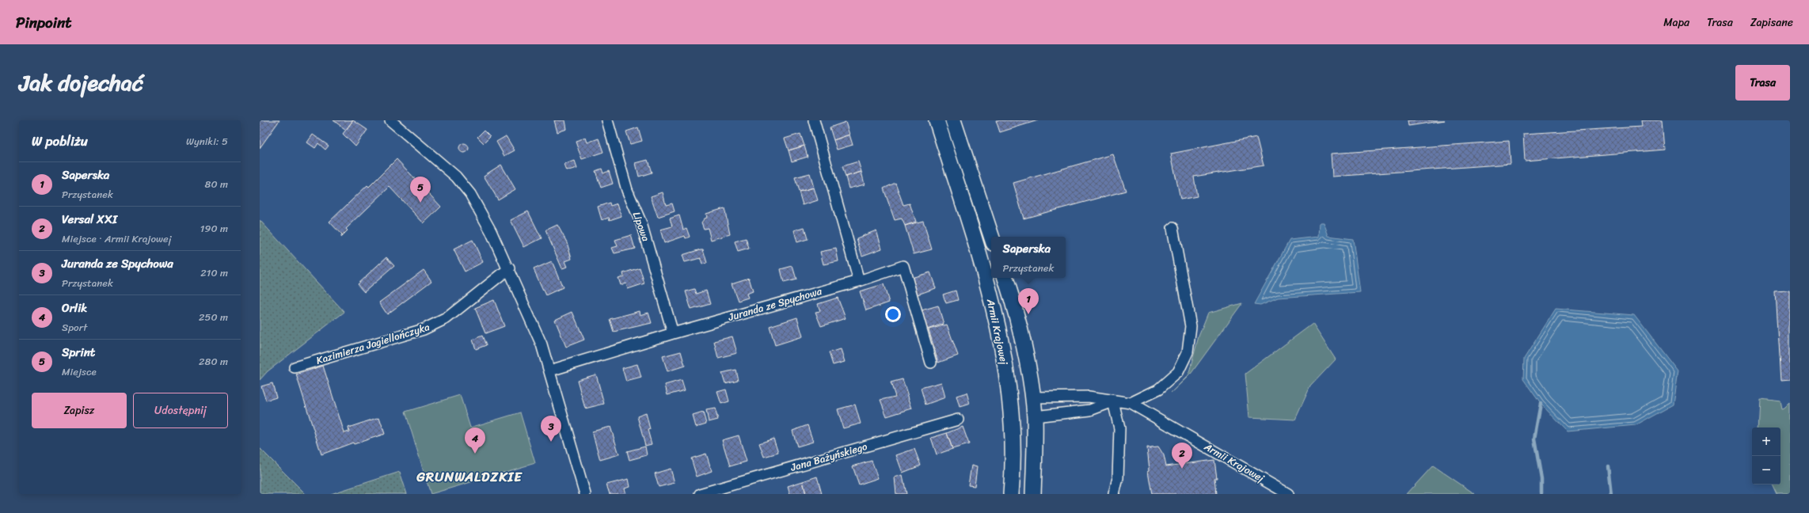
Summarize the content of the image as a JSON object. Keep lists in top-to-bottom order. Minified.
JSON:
{"streets":{"main road":["Armii Krajowej"],"street":["Lipowa","Juranda ze Spychowa","Kazimierza Jagiellończyka","Jana Bażyńskiego"]},"crossings":[["Lipowa","Juranda ze Spychowa"]],"districts":["GRUNWALDZKIE"],"page":{"header":"Pinpoint","nav":["Mapa","Trasa","Zapisane"],"title":"Jak dojechać","buttons":["Trasa",["Zapisz","Udostępnij"]],"heading":["W pobliżu","Wyniki: 5"],"list":[{"mark":"1","name":"Saperska","note":"Przystanek","value":"80 m"},{"mark":"2","name":"Versal XXI","note":"Miejsce · Armii Krajowej","value":"190 m"},{"mark":"3","name":"Juranda ze Spychowa","note":"Przystanek","value":"210 m"},{"mark":"4","name":"Orlik","note":"Sport","value":"250 m"},{"mark":"5","name":"Sprint","note":"Miejsce","value":"280 m"}],"pins":["5","1","3","4","2"],"popup":["Saperska","Przystanek"],"map_buttons":["+","−"]}}
